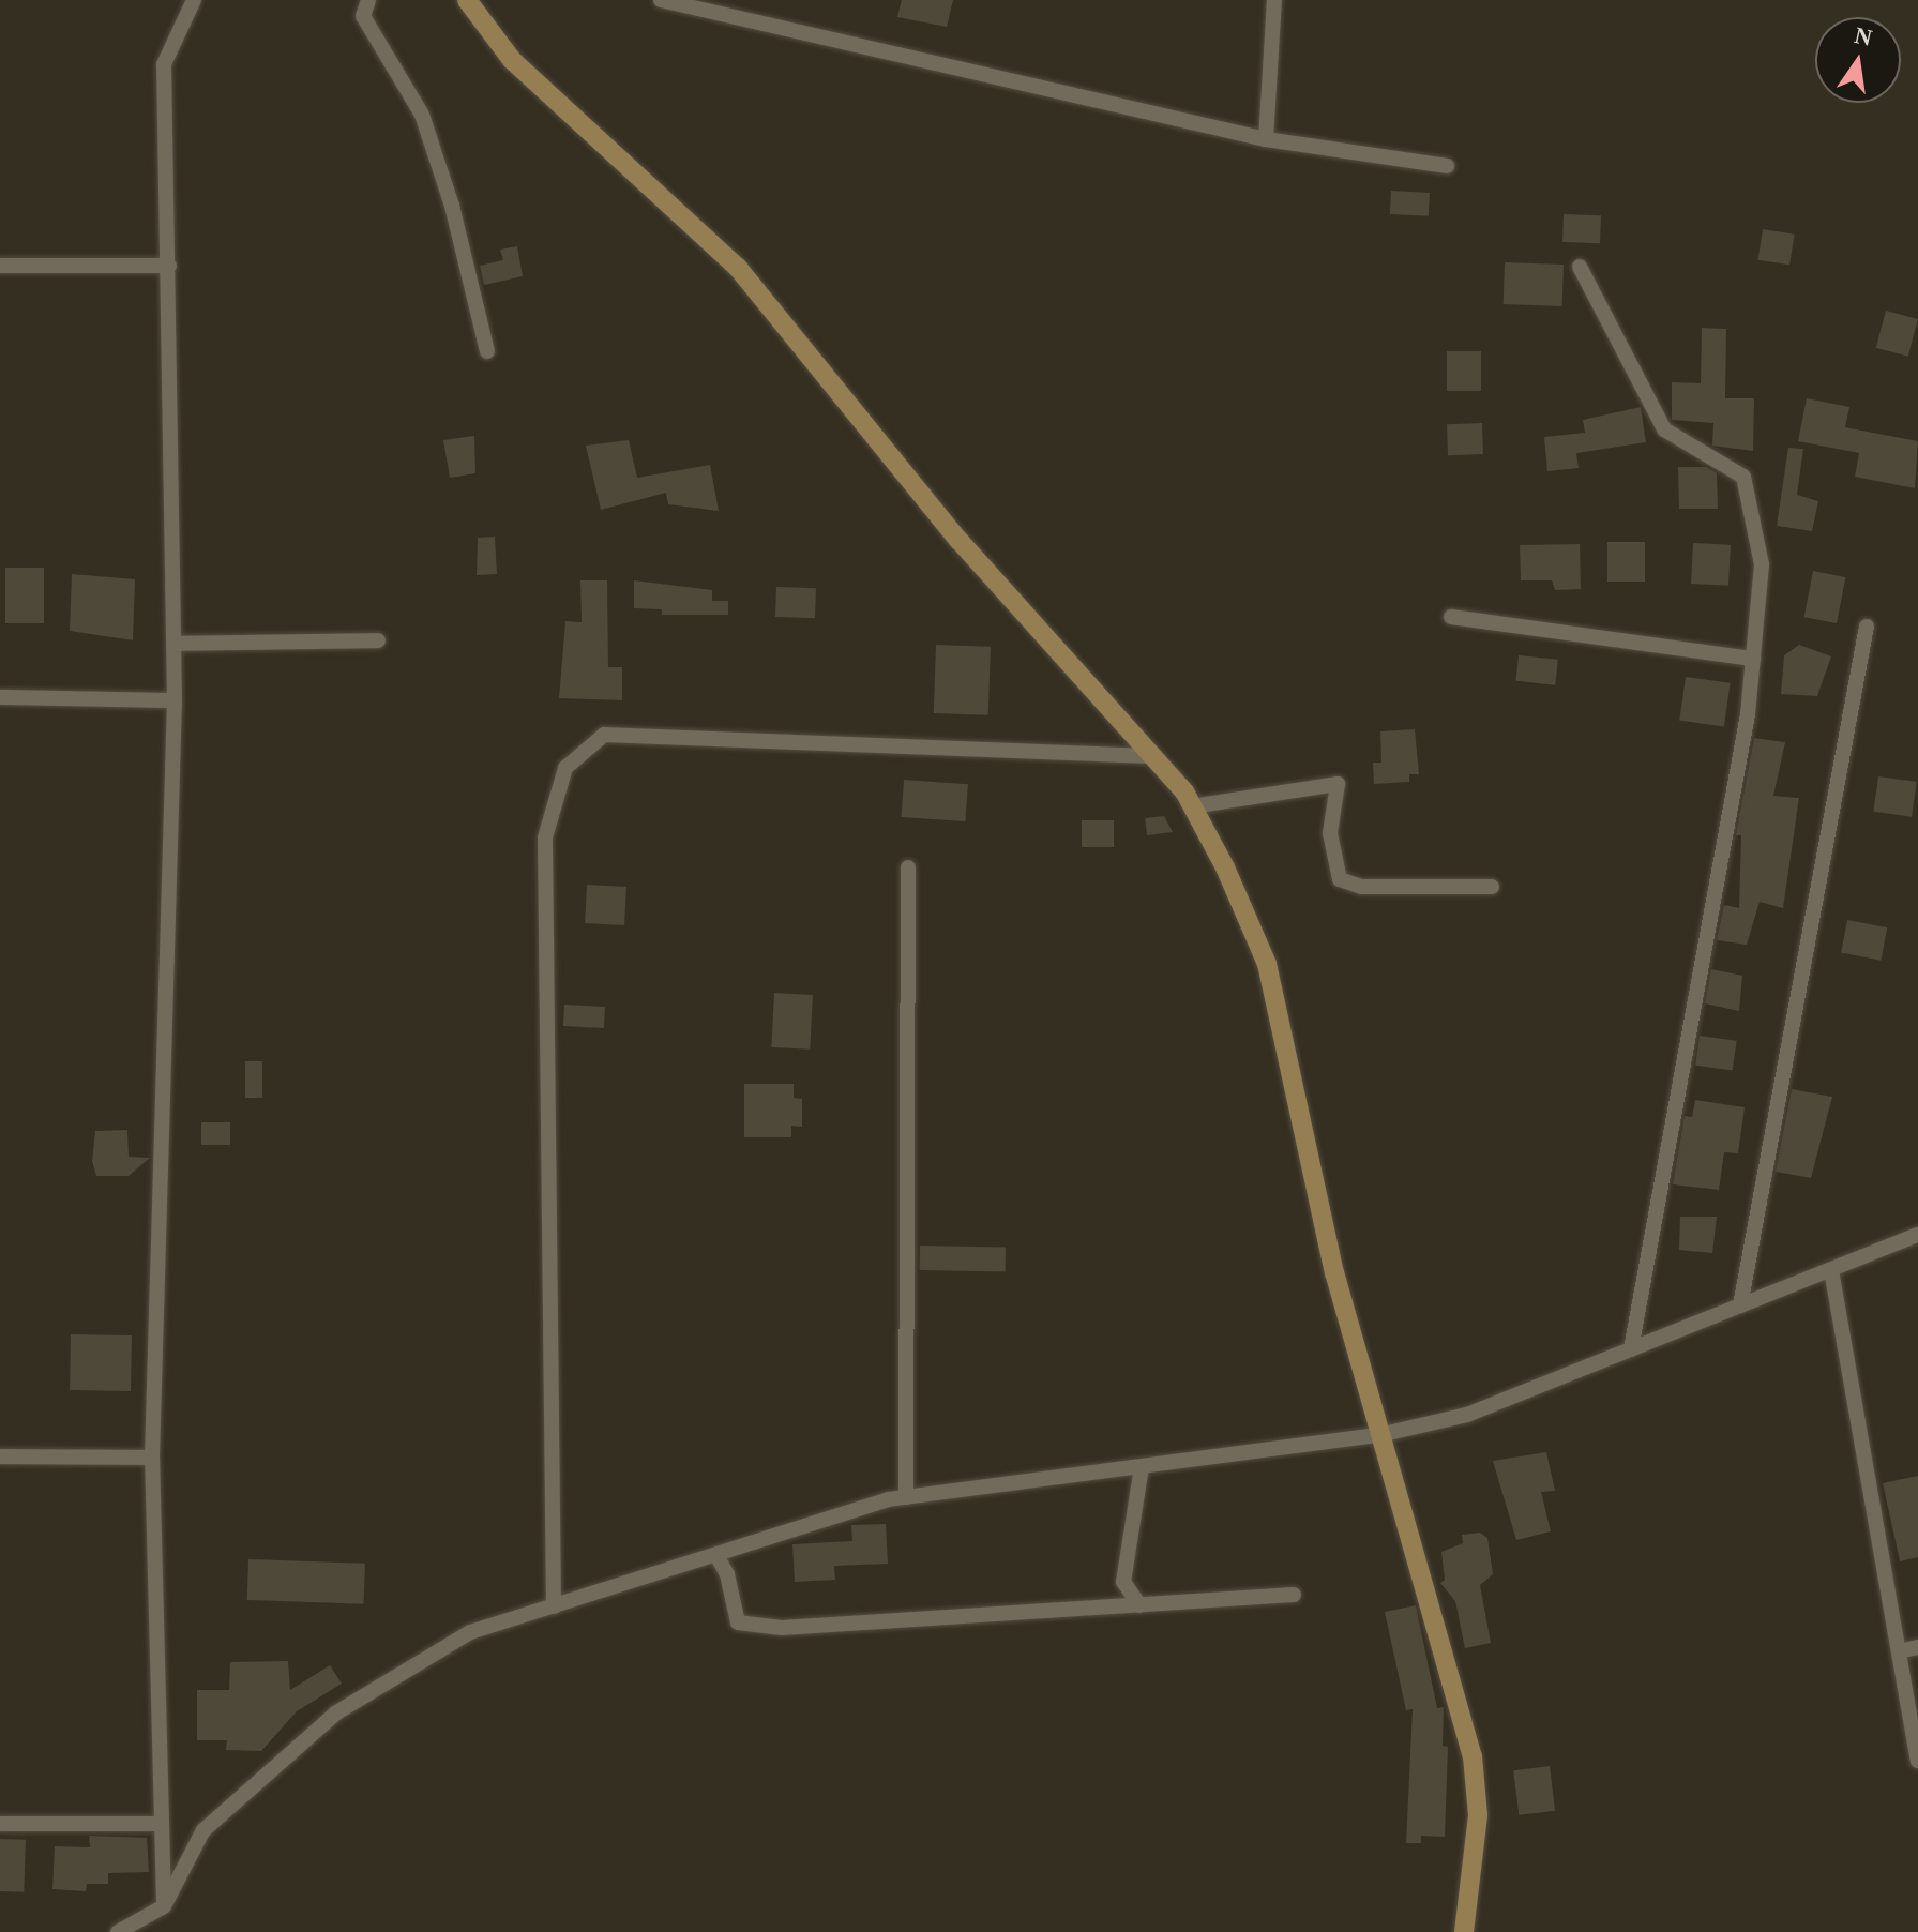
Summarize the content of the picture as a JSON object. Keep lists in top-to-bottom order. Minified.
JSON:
{"north":"top"}
